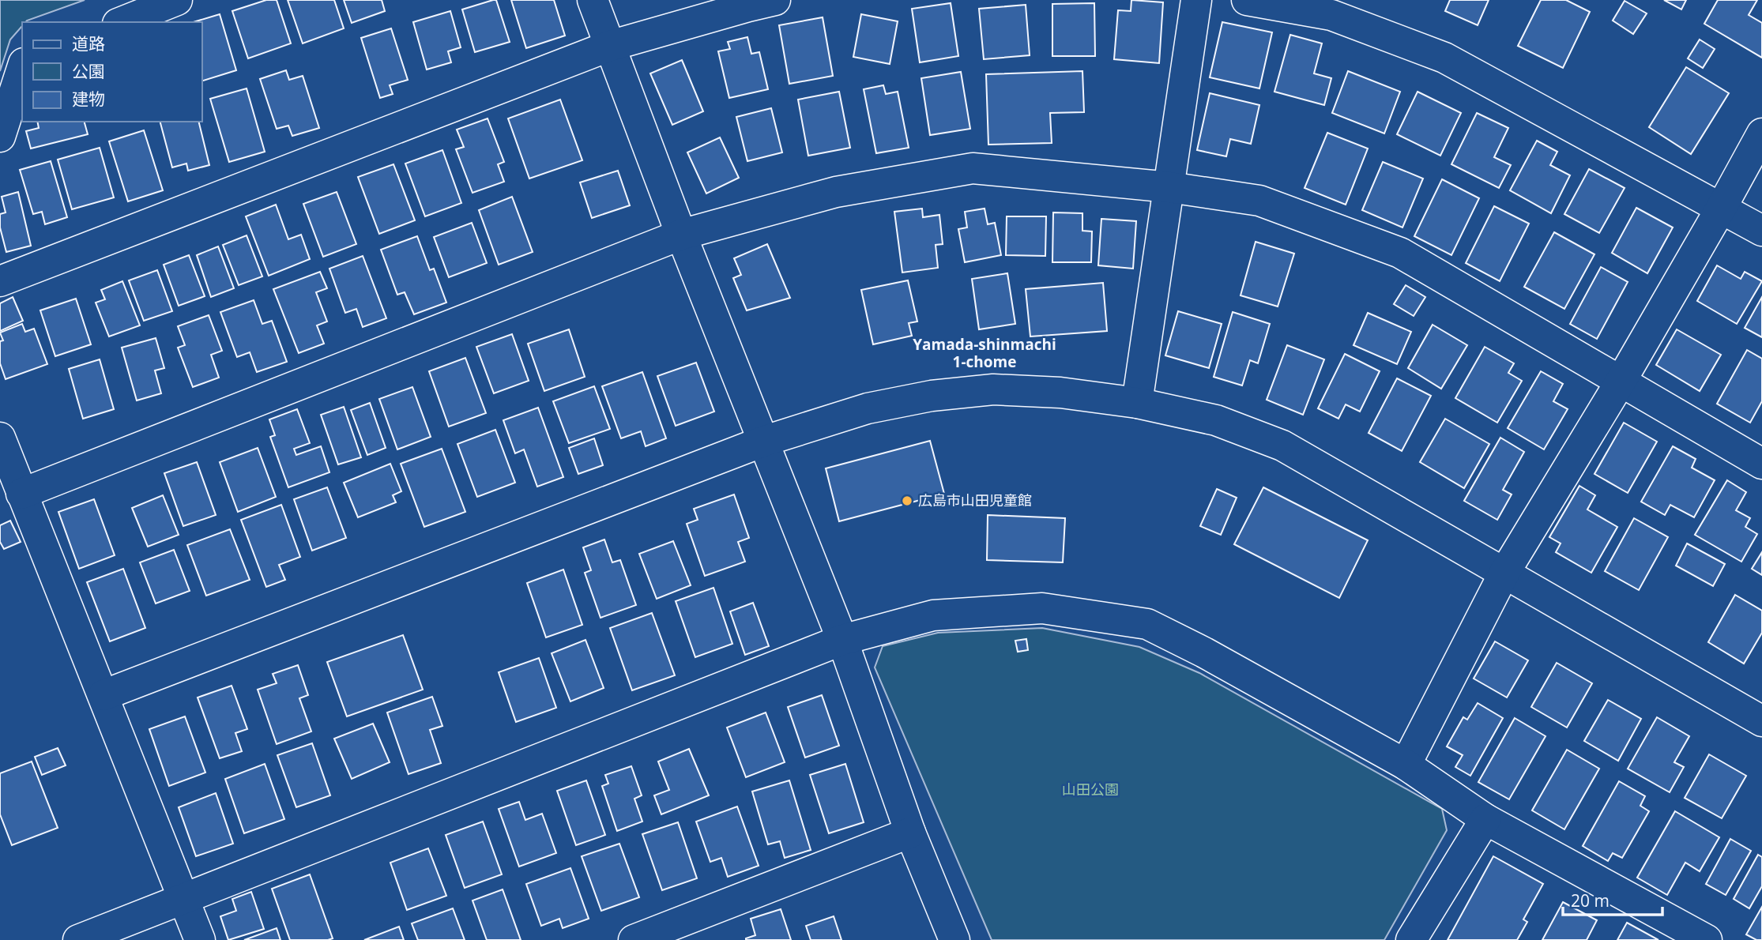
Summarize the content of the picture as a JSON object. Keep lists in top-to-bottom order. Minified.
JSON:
{"districts":["Yamada-shinmachi 1-chome"],"parks":["山田公園"],"places":["広島市山田児童館"],"legend":["道路","公園","建物"],"scale_bar":"20 m"}
